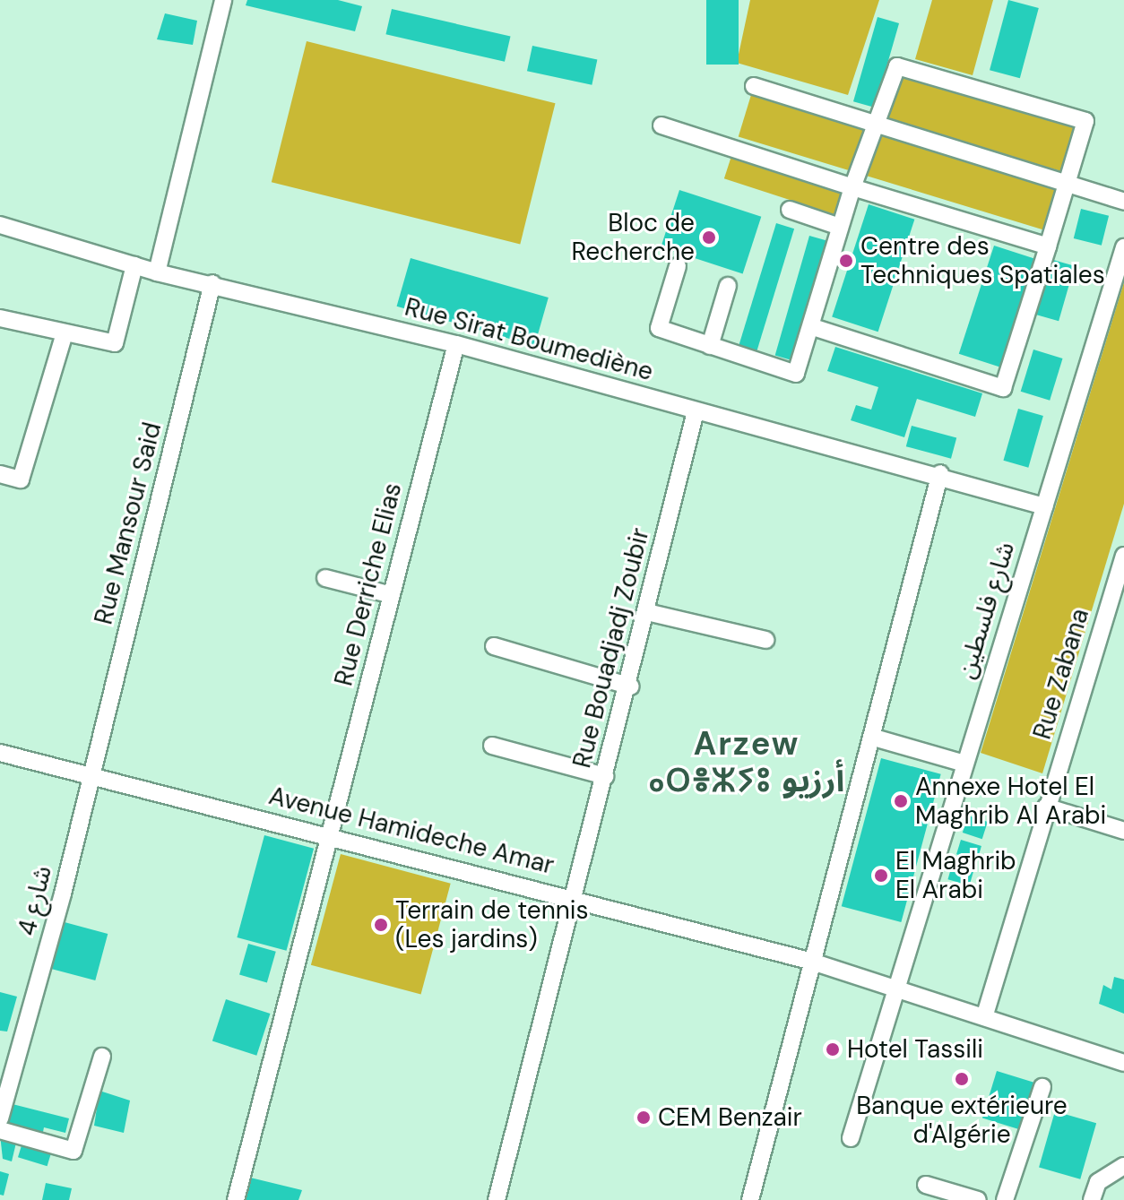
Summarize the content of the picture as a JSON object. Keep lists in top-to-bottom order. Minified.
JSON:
{"streets":{"street":["Rue Sirat Boumediène","Rue Mansour Said","Rue Derriche Elias","شارع فلسطين","Rue Bouadjadj Zoubir","Rue Zabana","Avenue Hamideche Amar","شارع 4"]},"crossings":[["Rue Sirat Boumediène","Rue Mansour Said"],["Rue Sirat Boumediène","Rue Derriche Elias"],["Rue Sirat Boumediène","شارع فلسطين"],["Rue Sirat Boumediène","Rue Bouadjadj Zoubir"],["Rue Mansour Said","Avenue Hamideche Amar"],["Rue Mansour Said","شارع 4"],["Rue Derriche Elias","Avenue Hamideche Amar"],["شارع فلسطين","Avenue Hamideche Amar"],["Rue Bouadjadj Zoubir","Avenue Hamideche Amar"],["Rue Zabana","Avenue Hamideche Amar"],["Avenue Hamideche Amar","شارع 4"]],"districts":["Arzew ⴰⵔⴻⵣⵢⵓ أرزيو"],"places":["Bloc de Recherche","Centre des Techniques Spatiales","Annexe Hotel El Maghrib Al Arabi","El Maghrib El Arabi","Terrain de tennis (Les jardins)","Hotel Tassili","Banque extérieure d'Algérie","CEM Benzair"]}
